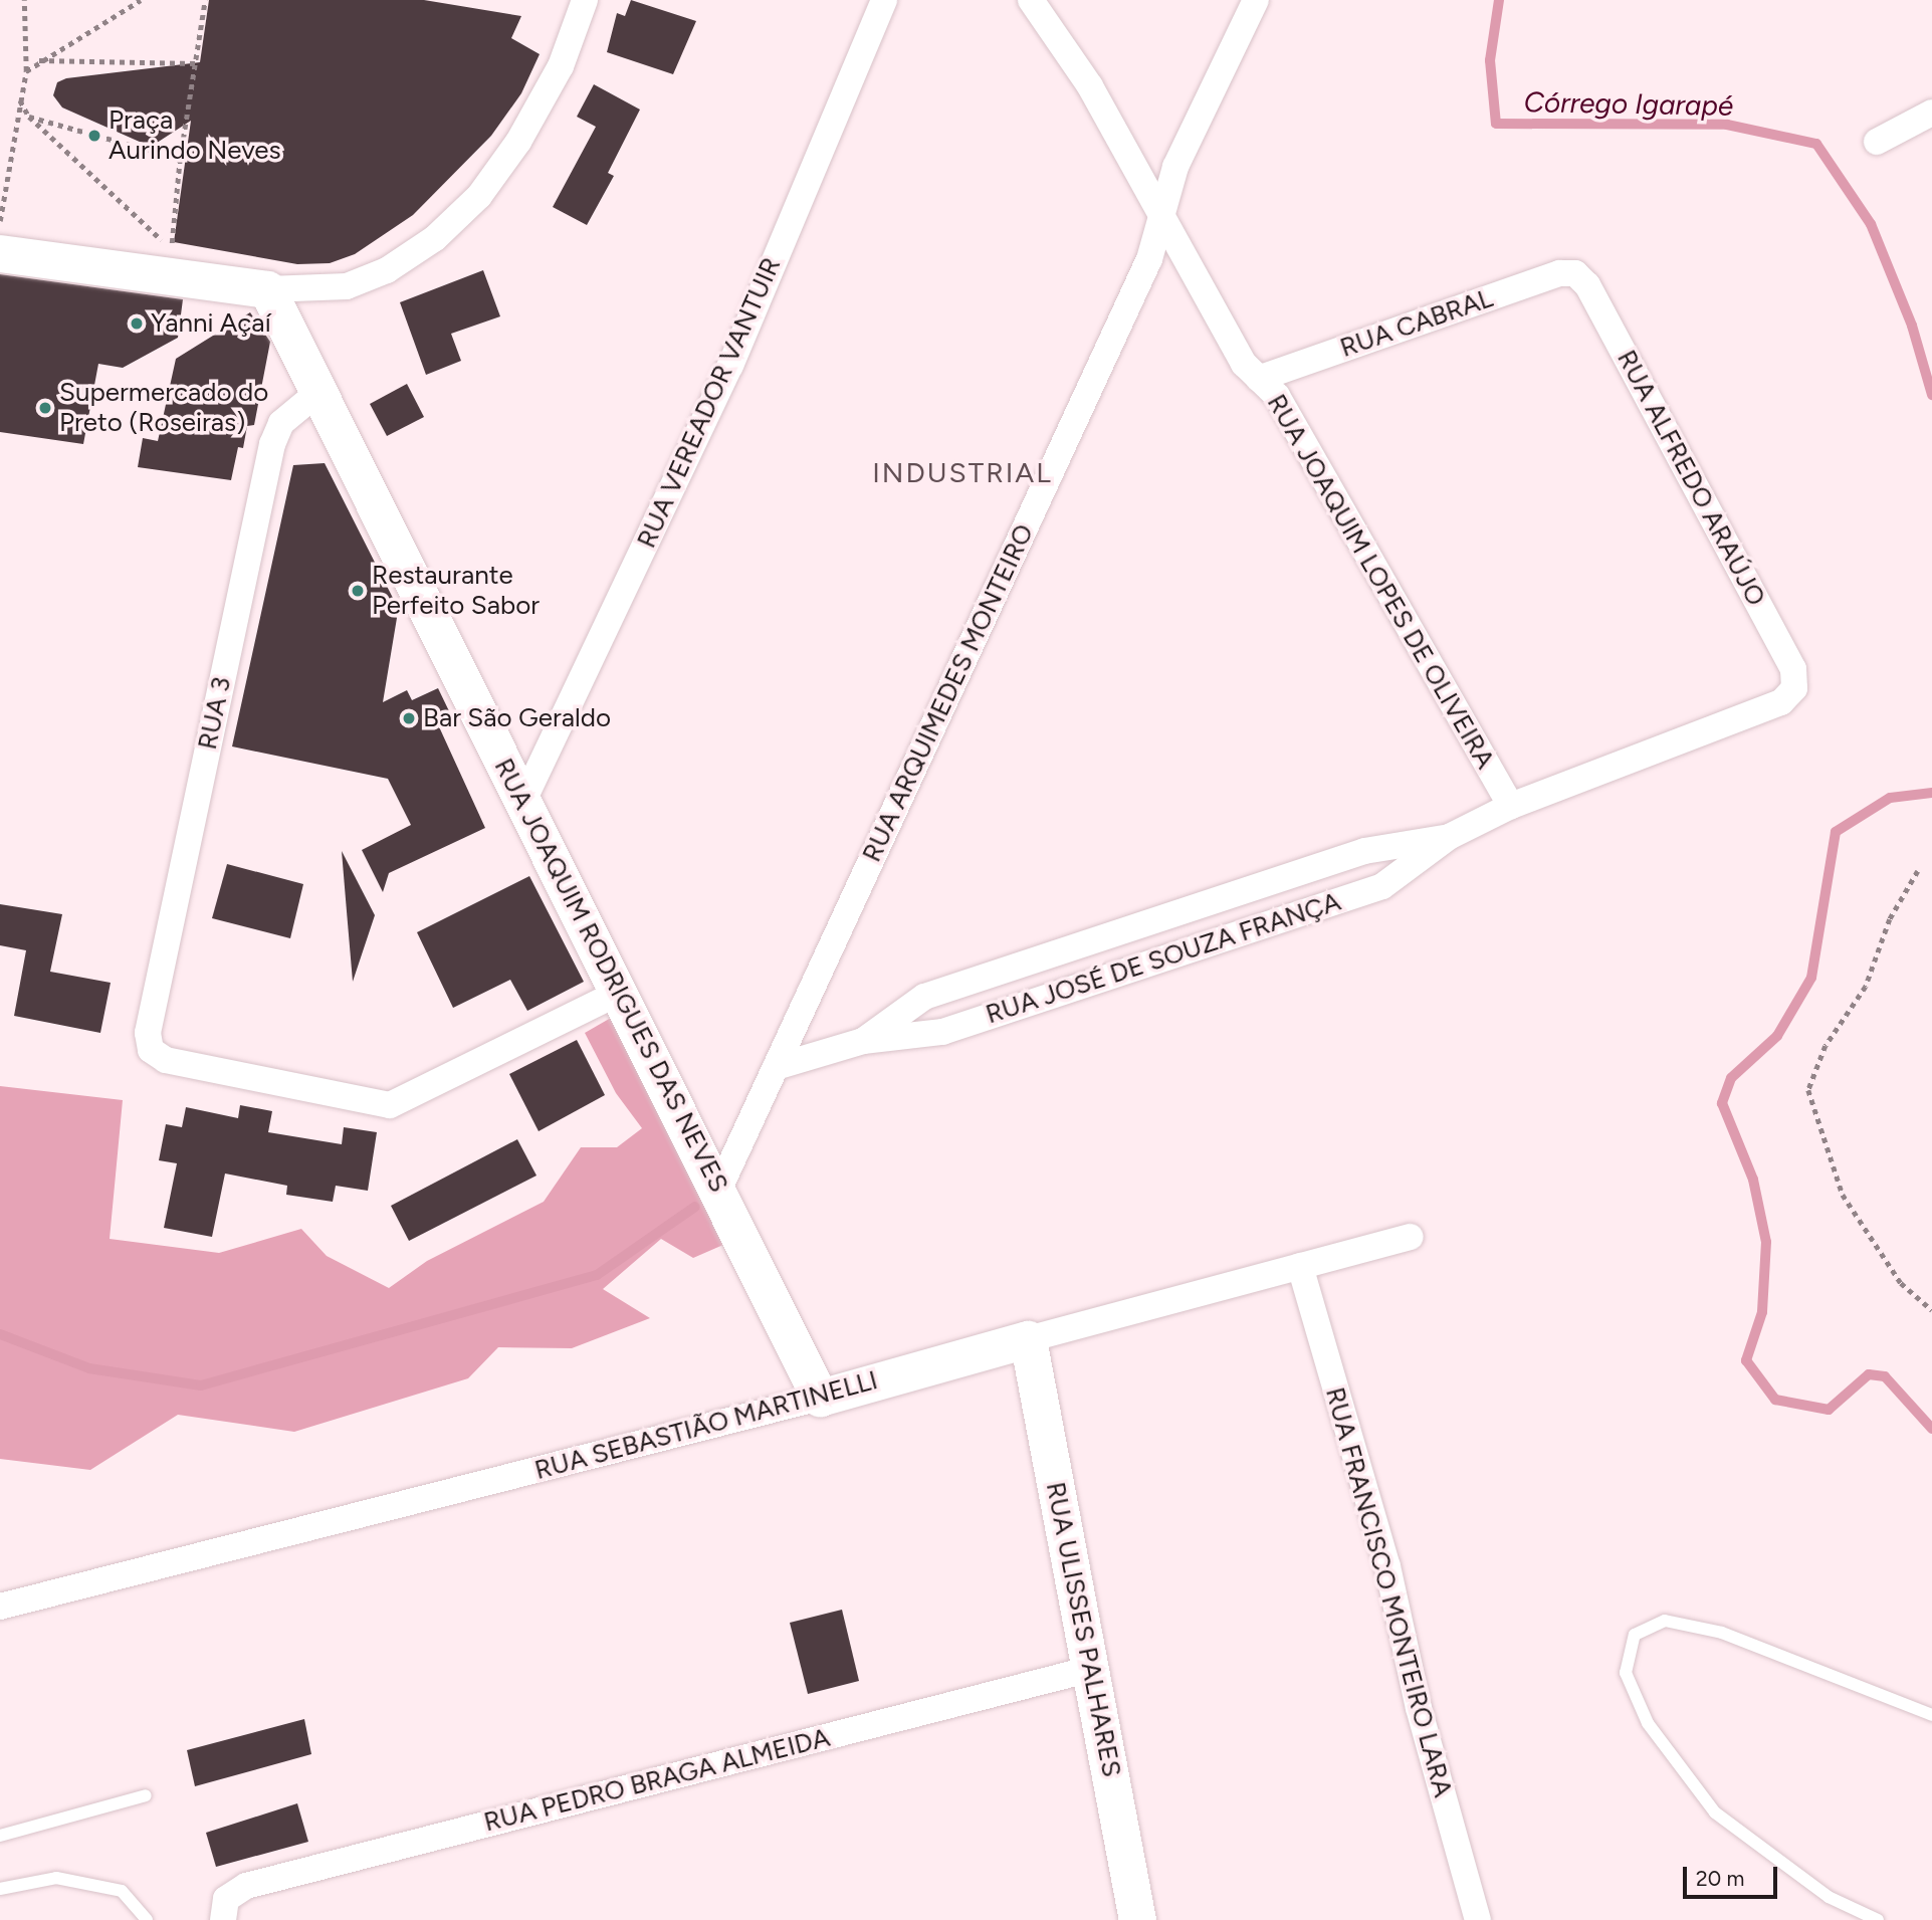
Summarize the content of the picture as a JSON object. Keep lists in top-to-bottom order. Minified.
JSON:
{"streets":{"street":["RUA CABRAL","RUA VEREADOR VANTUIR","RUA ALFREDO ARAÚJO","RUA JOAQUIM LOPES DE OLIVEIRA","RUA ARQUIMEDES MONTEIRO","RUA 3","RUA JOSÉ DE SOUZA FRANÇA","RUA JOAQUIM RODRIGUES DAS NEVES","RUA SEBASTIÃO MARTINELLI","RUA FRANCISCO MONTEIRO LARA","RUA ULISSES PALHARES","RUA PEDRO BRAGA ALMEIDA"]},"crossings":[["RUA CABRAL","RUA ALFREDO ARAÚJO"],["RUA CABRAL","RUA JOAQUIM LOPES DE OLIVEIRA"],["RUA VEREADOR VANTUIR","RUA JOAQUIM RODRIGUES DAS NEVES"],["RUA ALFREDO ARAÚJO","RUA JOSÉ DE SOUZA FRANÇA"],["RUA JOAQUIM LOPES DE OLIVEIRA","RUA ARQUIMEDES MONTEIRO"],["RUA JOAQUIM LOPES DE OLIVEIRA","RUA JOSÉ DE SOUZA FRANÇA"],["RUA ARQUIMEDES MONTEIRO","RUA JOSÉ DE SOUZA FRANÇA"],["RUA ARQUIMEDES MONTEIRO","RUA JOAQUIM RODRIGUES DAS NEVES"],["RUA 3","RUA JOAQUIM RODRIGUES DAS NEVES"],["RUA JOAQUIM RODRIGUES DAS NEVES","RUA SEBASTIÃO MARTINELLI"],["RUA SEBASTIÃO MARTINELLI","RUA FRANCISCO MONTEIRO LARA"],["RUA SEBASTIÃO MARTINELLI","RUA ULISSES PALHARES"],["RUA ULISSES PALHARES","RUA PEDRO BRAGA ALMEIDA"]],"districts":["INDUSTRIAL"],"water":["Córrego Igarapé"],"places":["Praça Aurindo Neves","Yanni Açaí","Supermercado do Preto (Roseiras)","Restaurante Perfeito Sabor","Bar São Geraldo"],"scale_bar":"20 m"}
